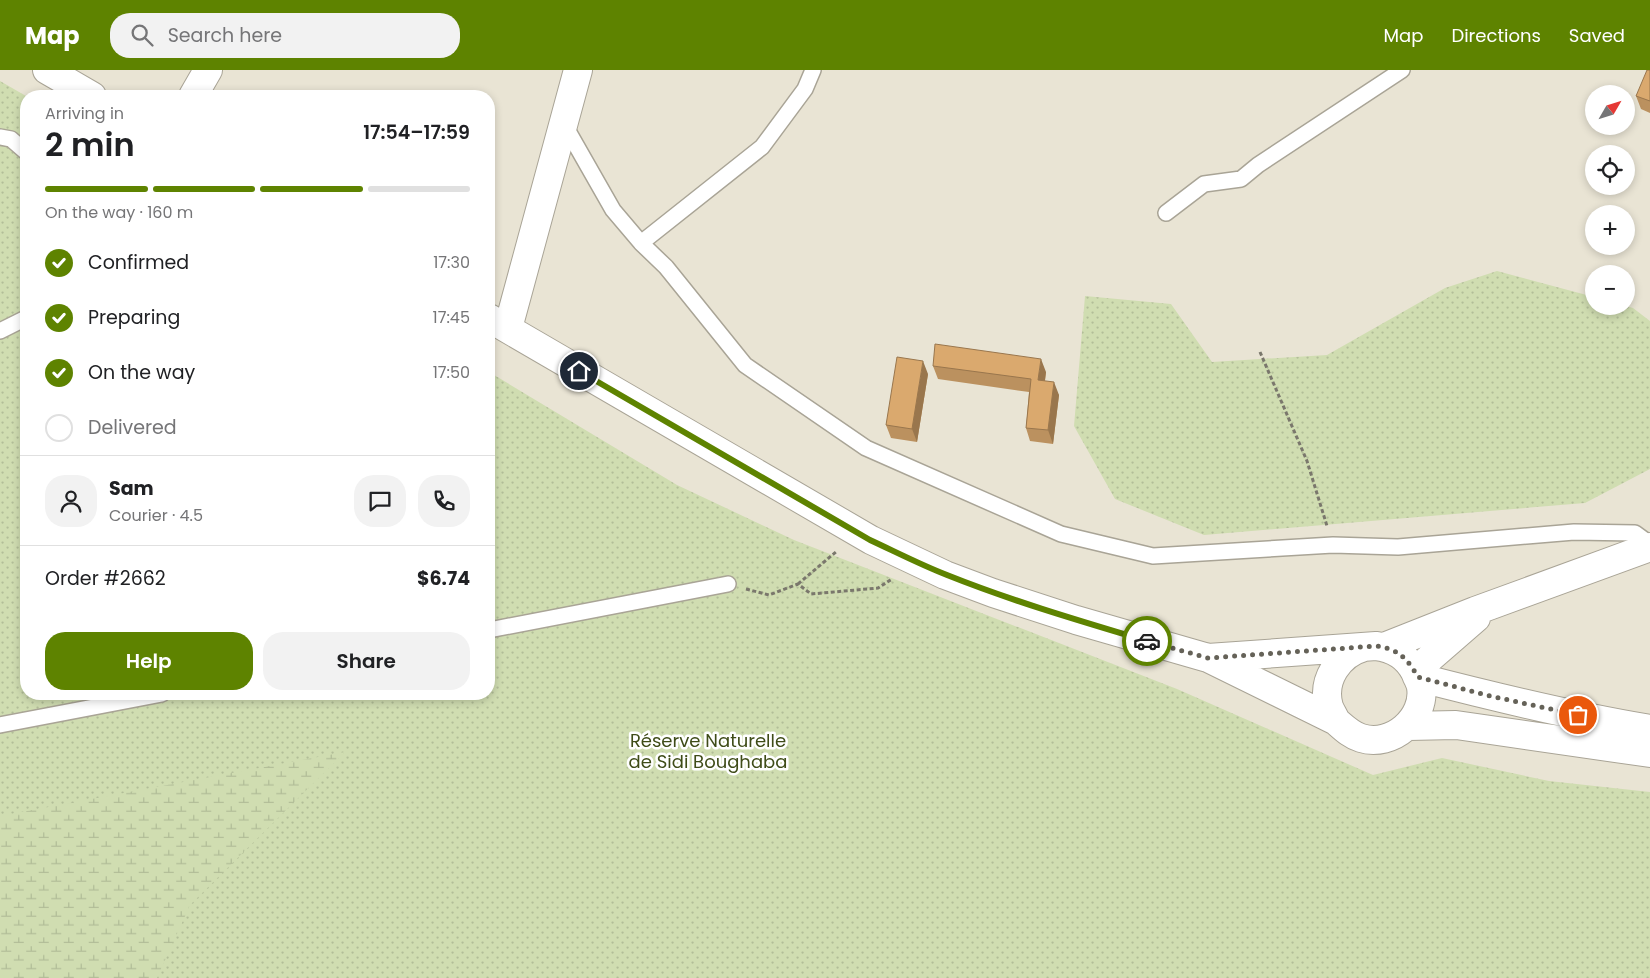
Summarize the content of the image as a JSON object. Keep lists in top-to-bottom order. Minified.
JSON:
{"parks":["Réserve Naturelle de Sidi Boughaba"],"north":"top right","page":{"header":"Map","search":"Search here","nav":["Map","Directions","Saved"],"map_buttons":["+","−"],"heading":["2 min","Arriving in","17:54–17:59"],"panel":["Sam","Courier · 4.5","Order #2662","$6.74"],"bar":"On the way · 160 m","list":[["Confirmed","17:30"],["Preparing","17:45"],["On the way","17:50"],"Delivered"],"buttons":["Help","Share"]}}
